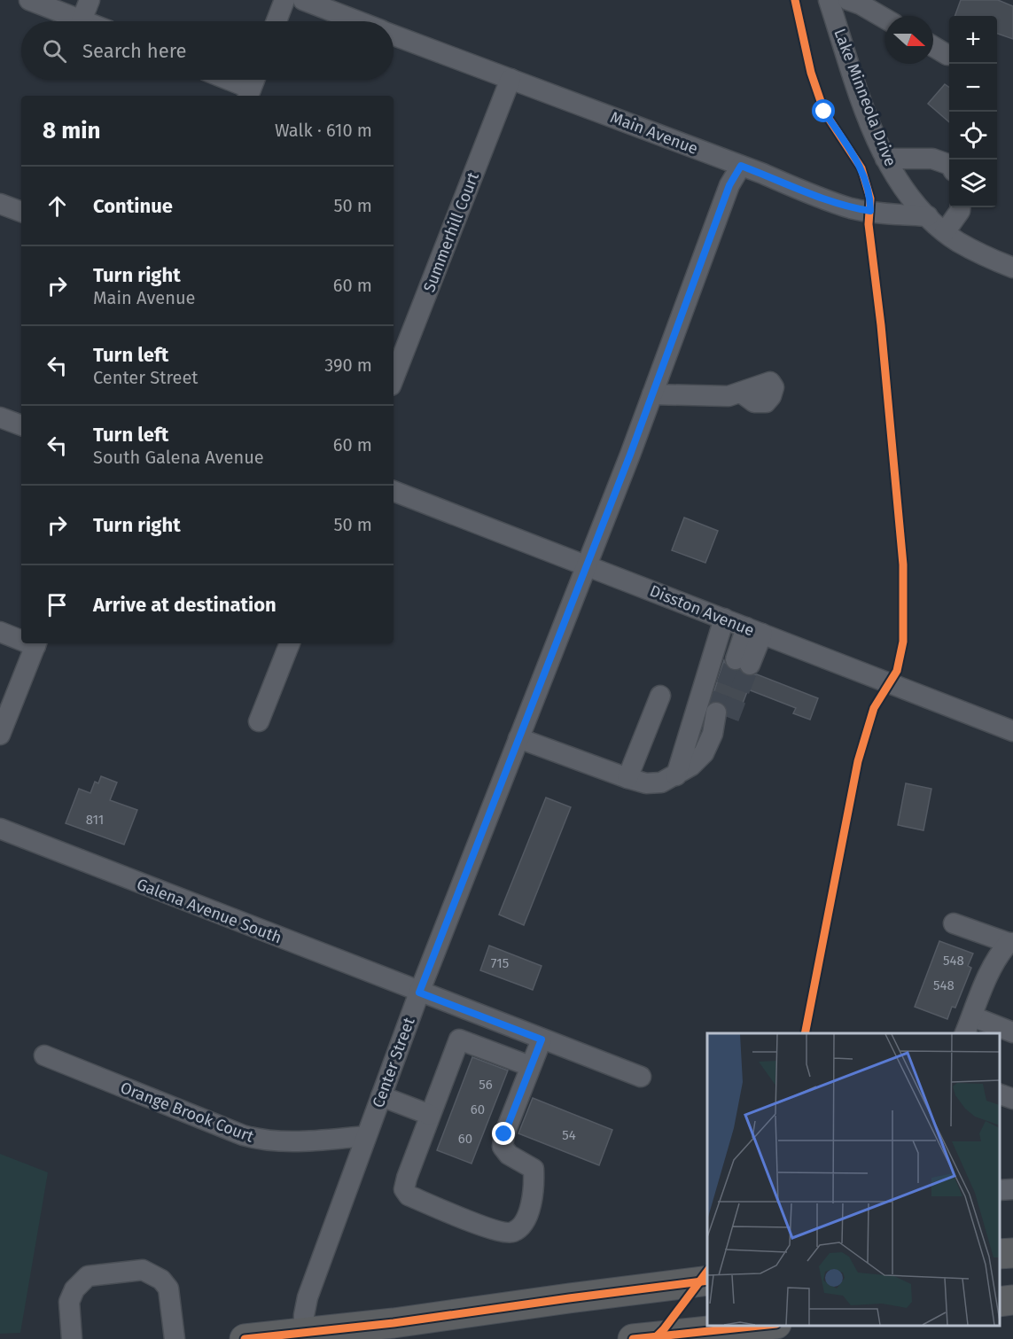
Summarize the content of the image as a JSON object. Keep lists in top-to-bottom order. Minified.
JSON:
{"streets":{"street":["Lake Minneola Drive","Main Avenue","Summerhill Court","Disston Avenue","Galena Avenue South","Center Street","Orange Brook Court"]},"crossings":[["Lake Minneola Drive","Main Avenue"],["Main Avenue","Summerhill Court"],["Main Avenue","Center Street"],["Disston Avenue","Center Street"],["Galena Avenue South","Center Street"],["Center Street","Orange Brook Court"]],"house_numbers":["811","548","715","548","56","60","54","60"],"north":"right","page":{"map_buttons":["+","−"],"search":"Search here","heading":["8 min","Walk · 610 m"],"list":[["Continue","50 m"],["Turn right","Main Avenue","60 m"],["Turn left","Center Street","390 m"],["Turn left","South Galena Avenue","60 m"],["Turn right","50 m"],"Arrive at destination"]}}
